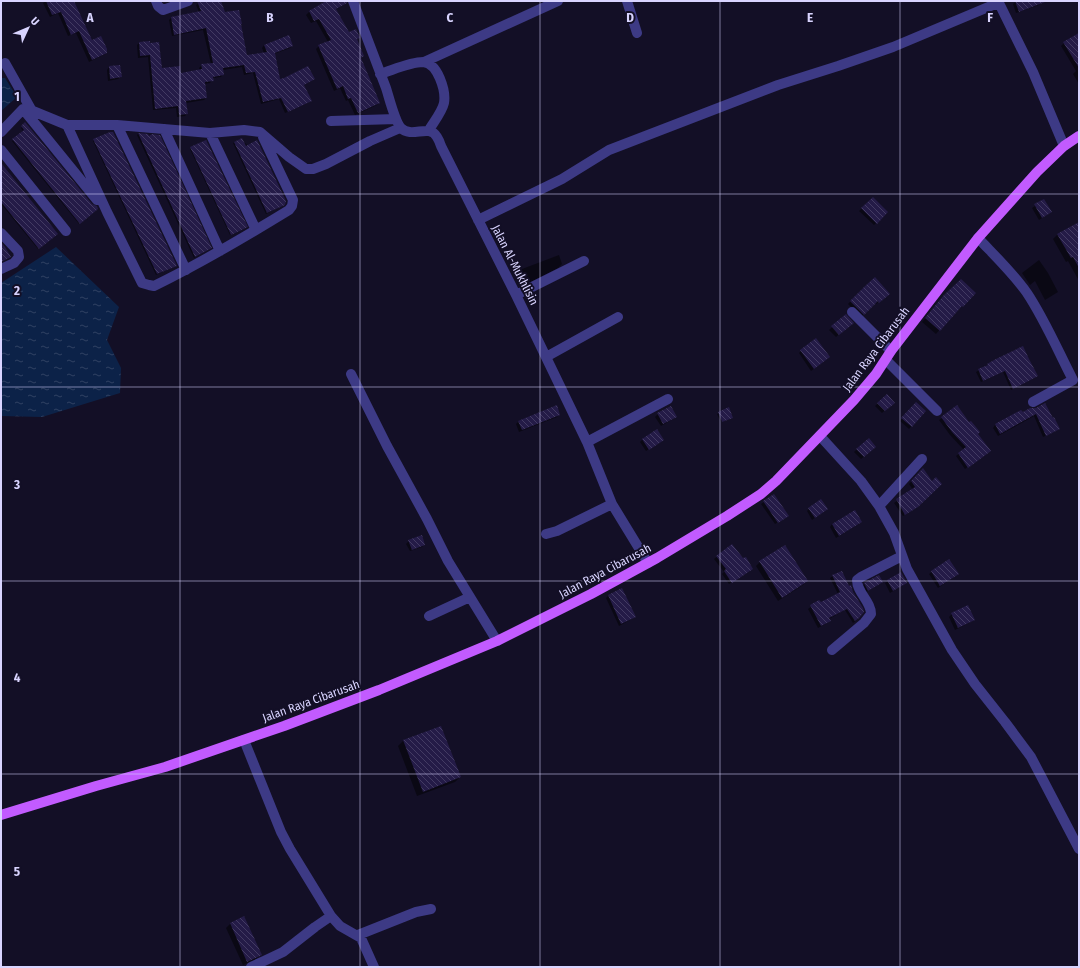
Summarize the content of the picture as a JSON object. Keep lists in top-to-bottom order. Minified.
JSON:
{"streets":{"main road":["Jalan Raya Cibarusah"],"street":["Jalan Al-Mukhlisin"]},"crossings":[["Jalan Al-Mukhlisin","Jalan Raya Cibarusah"]],"north":"top right","grid":{"columns":["A","B","C","D","E","F"],"rows":["1","2","3","4","5"]}}
